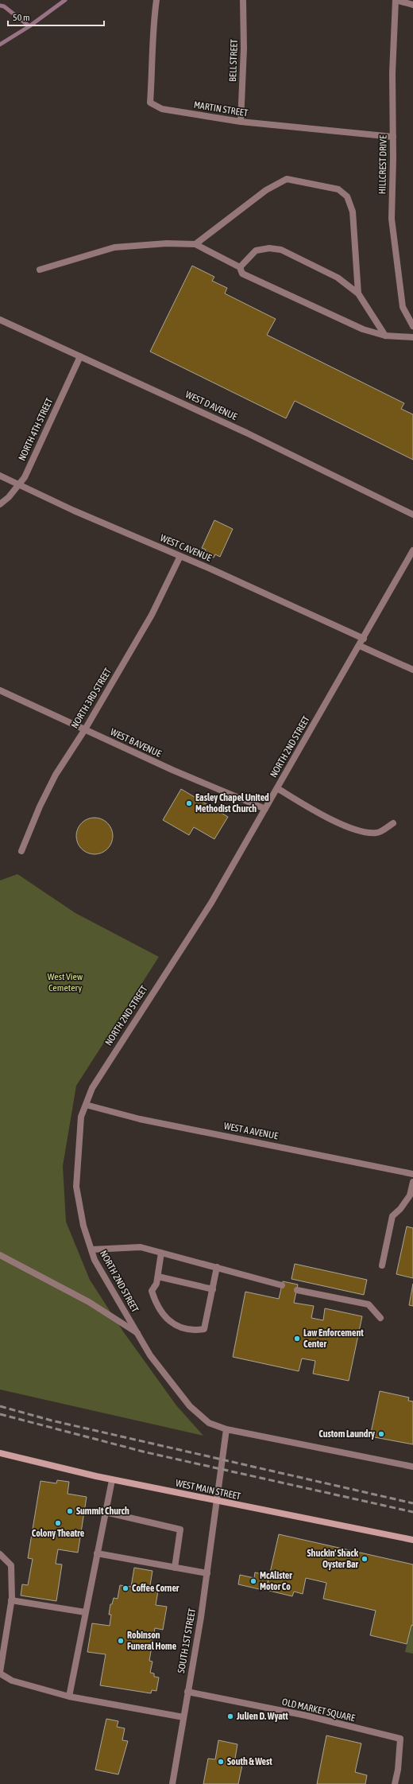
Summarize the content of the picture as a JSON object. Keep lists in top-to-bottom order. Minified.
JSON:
{"streets":{"main road":["WEST MAIN STREET"],"street":["BELL STREET","MARTIN STREET","HILLCREST DRIVE","WEST D AVENUE","NORTH 4TH STREET","WEST C AVENUE","NORTH 3RD STREET","WEST B AVENUE","NORTH 2ND STREET","WEST A AVENUE","SOUTH 1ST STREET","OLD MARKET SQUARE"]},"crossings":[["BELL STREET","MARTIN STREET"],["MARTIN STREET","HILLCREST DRIVE"],["WEST D AVENUE","NORTH 4TH STREET"],["NORTH 4TH STREET","WEST C AVENUE"],["WEST C AVENUE","NORTH 3RD STREET"],["WEST C AVENUE","NORTH 2ND STREET"],["NORTH 3RD STREET","WEST B AVENUE"],["WEST B AVENUE","NORTH 2ND STREET"],["NORTH 2ND STREET","WEST A AVENUE"],["WEST MAIN STREET","SOUTH 1ST STREET"],["SOUTH 1ST STREET","OLD MARKET SQUARE"]],"parks":["West View Cemetery"],"places":["Easley Chapel United Methodist Church","Law Enforcement Center","Custom Laundry","Summit Church","Colony Theatre","Shuckin' Shack Oyster Bar","McAlister Motor Co","Coffee Corner","Robinson Funeral Home","Julien D. Wyatt","South & West"],"scale_bar":"50 m"}
